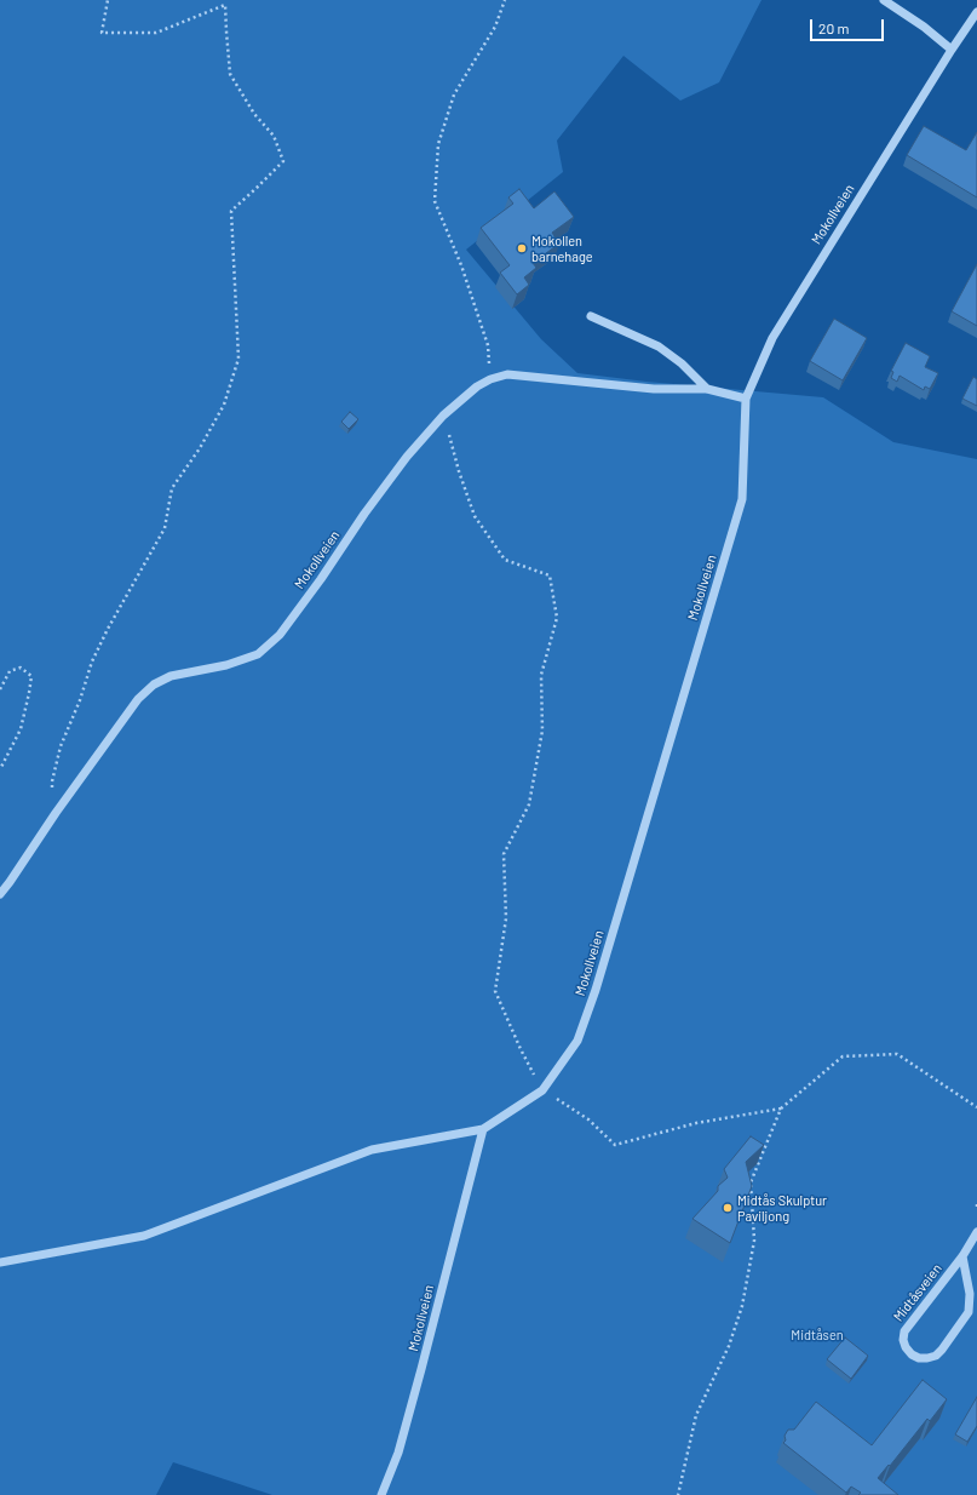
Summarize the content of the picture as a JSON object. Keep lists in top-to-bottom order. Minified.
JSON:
{"streets":{"street":["Mokollveien","Midtåsveien"]},"parks":["Midtåsen"],"places":["Mokollen barnehage","Midtås Skulptur Paviljong"],"scale_bar":"20 m"}
